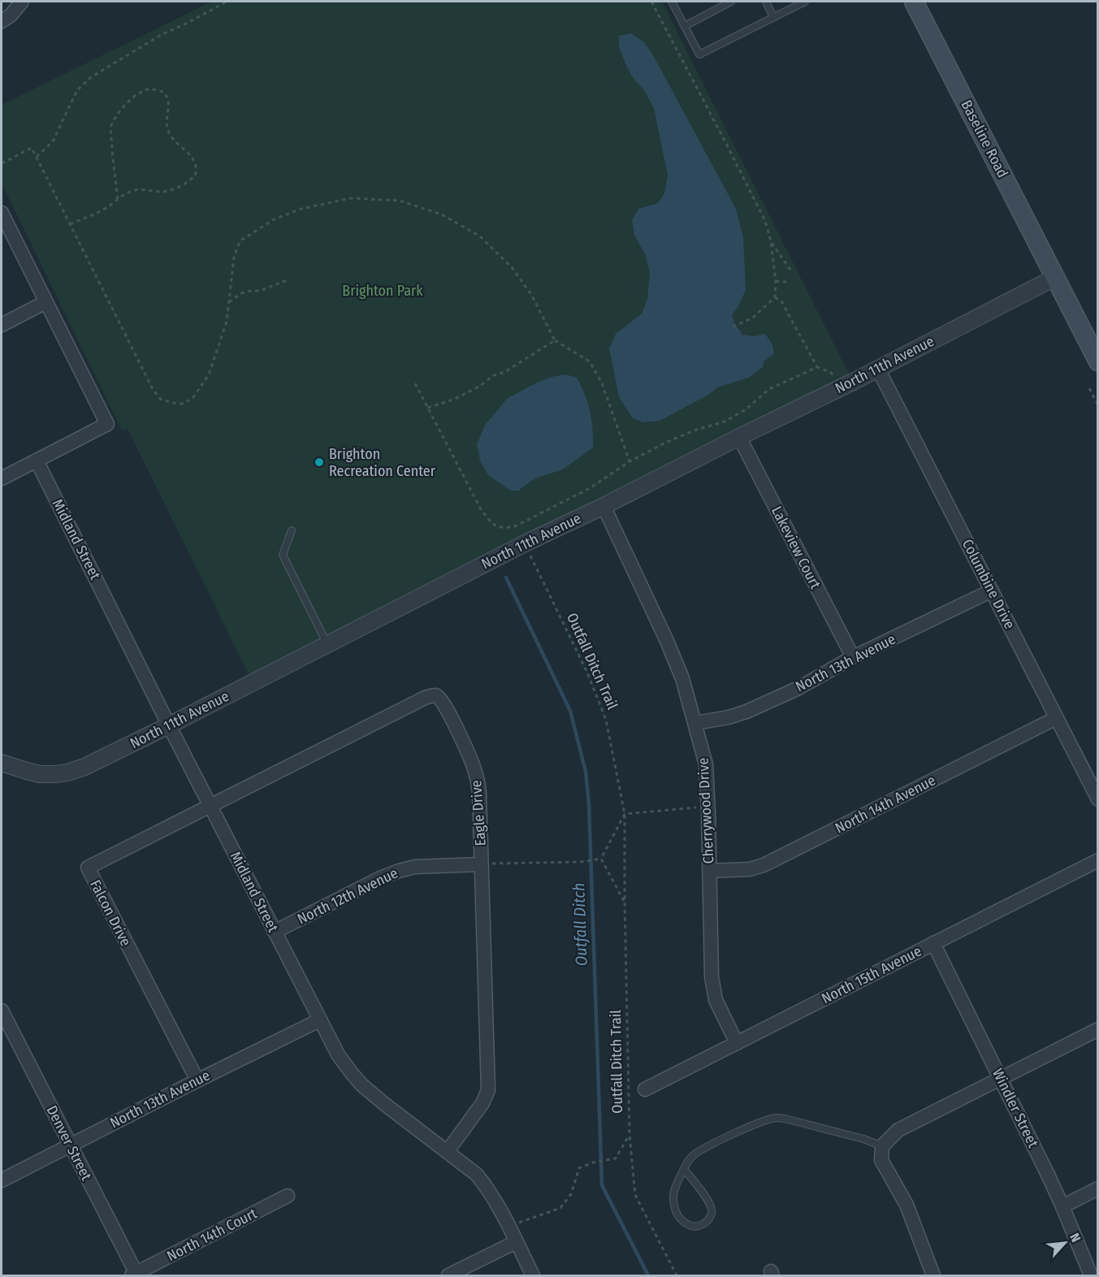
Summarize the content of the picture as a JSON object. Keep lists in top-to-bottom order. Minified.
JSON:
{"streets":{"main road":["Baseline Road"],"street":["North 11th Avenue","Midland Street","Lakeview Court","Columbine Drive","North 13th Avenue","North 14th Avenue","Cherrywood Drive","Eagle Drive","North 12th Avenue","Falcon Drive","North 15th Avenue","Windler Street","Denver Street","North 14th Court"],"path":["Outfall Ditch Trail"]},"crossings":[["Baseline Road","North 11th Avenue"],["North 11th Avenue","Midland Street"],["North 11th Avenue","Lakeview Court"],["North 11th Avenue","Columbine Drive"],["North 11th Avenue","Outfall Ditch Trail"],["North 11th Avenue","Cherrywood Drive"],["Midland Street","Outfall Ditch Trail"],["Midland Street","North 13th Avenue"],["Midland Street","Eagle Drive"],["Midland Street","North 12th Avenue"],["Midland Street","Falcon Drive"],["Lakeview Court","North 13th Avenue"],["Columbine Drive","North 13th Avenue"],["Columbine Drive","North 14th Avenue"],["North 13th Avenue","Cherrywood Drive"],["North 13th Avenue","Falcon Drive"],["North 13th Avenue","Denver Street"],["North 14th Avenue","Cherrywood Drive"],["Cherrywood Drive","North 15th Avenue"],["Eagle Drive","North 12th Avenue"],["Eagle Drive","Falcon Drive"],["North 15th Avenue","Windler Street"],["Denver Street","North 14th Court"]],"water":["Outfall Ditch"],"parks":["Brighton Park"],"places":["Brighton Recreation Center"],"north":"top right"}
